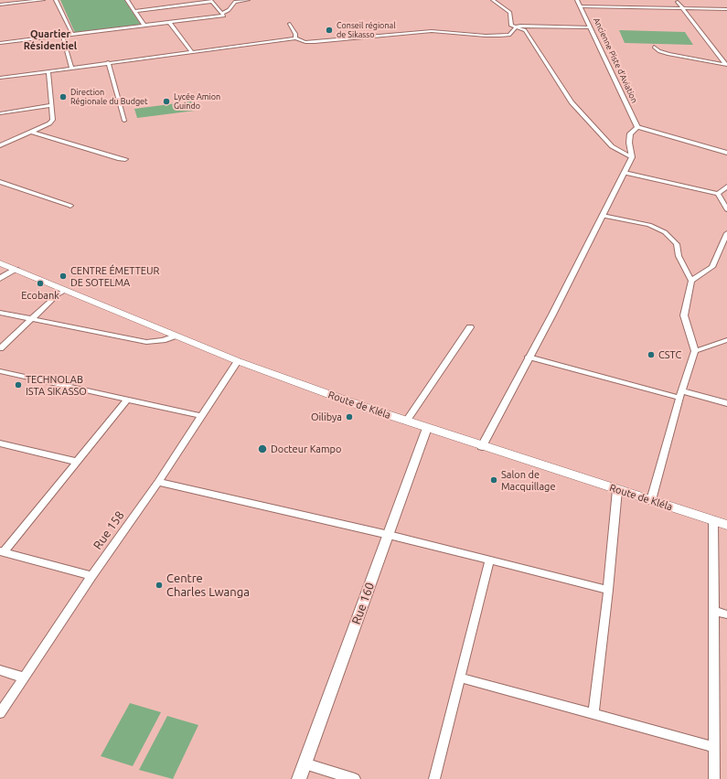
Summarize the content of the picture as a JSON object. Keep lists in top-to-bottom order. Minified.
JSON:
{"streets":{"main road":["Route de Kléla"],"street":["Ancienne Piste d'Aviation","Rue 158","Rue 160"]},"crossings":[["Route de Kléla","Rue 158"],["Route de Kléla","Rue 160"]],"districts":["Quartier Résidentiel"],"places":["Conseil régional de Sikasso","Direction Régionale du Budget","Lycée Amion Guindo","CENTRE ÉMETTEUR DE SOTELMA","Ecobank","CSTC","TECHNOLAB ISTA SIKASSO","Oilibya","Docteur Kampo","Salon de Macquillage","Centre Charles Lwanga"]}
